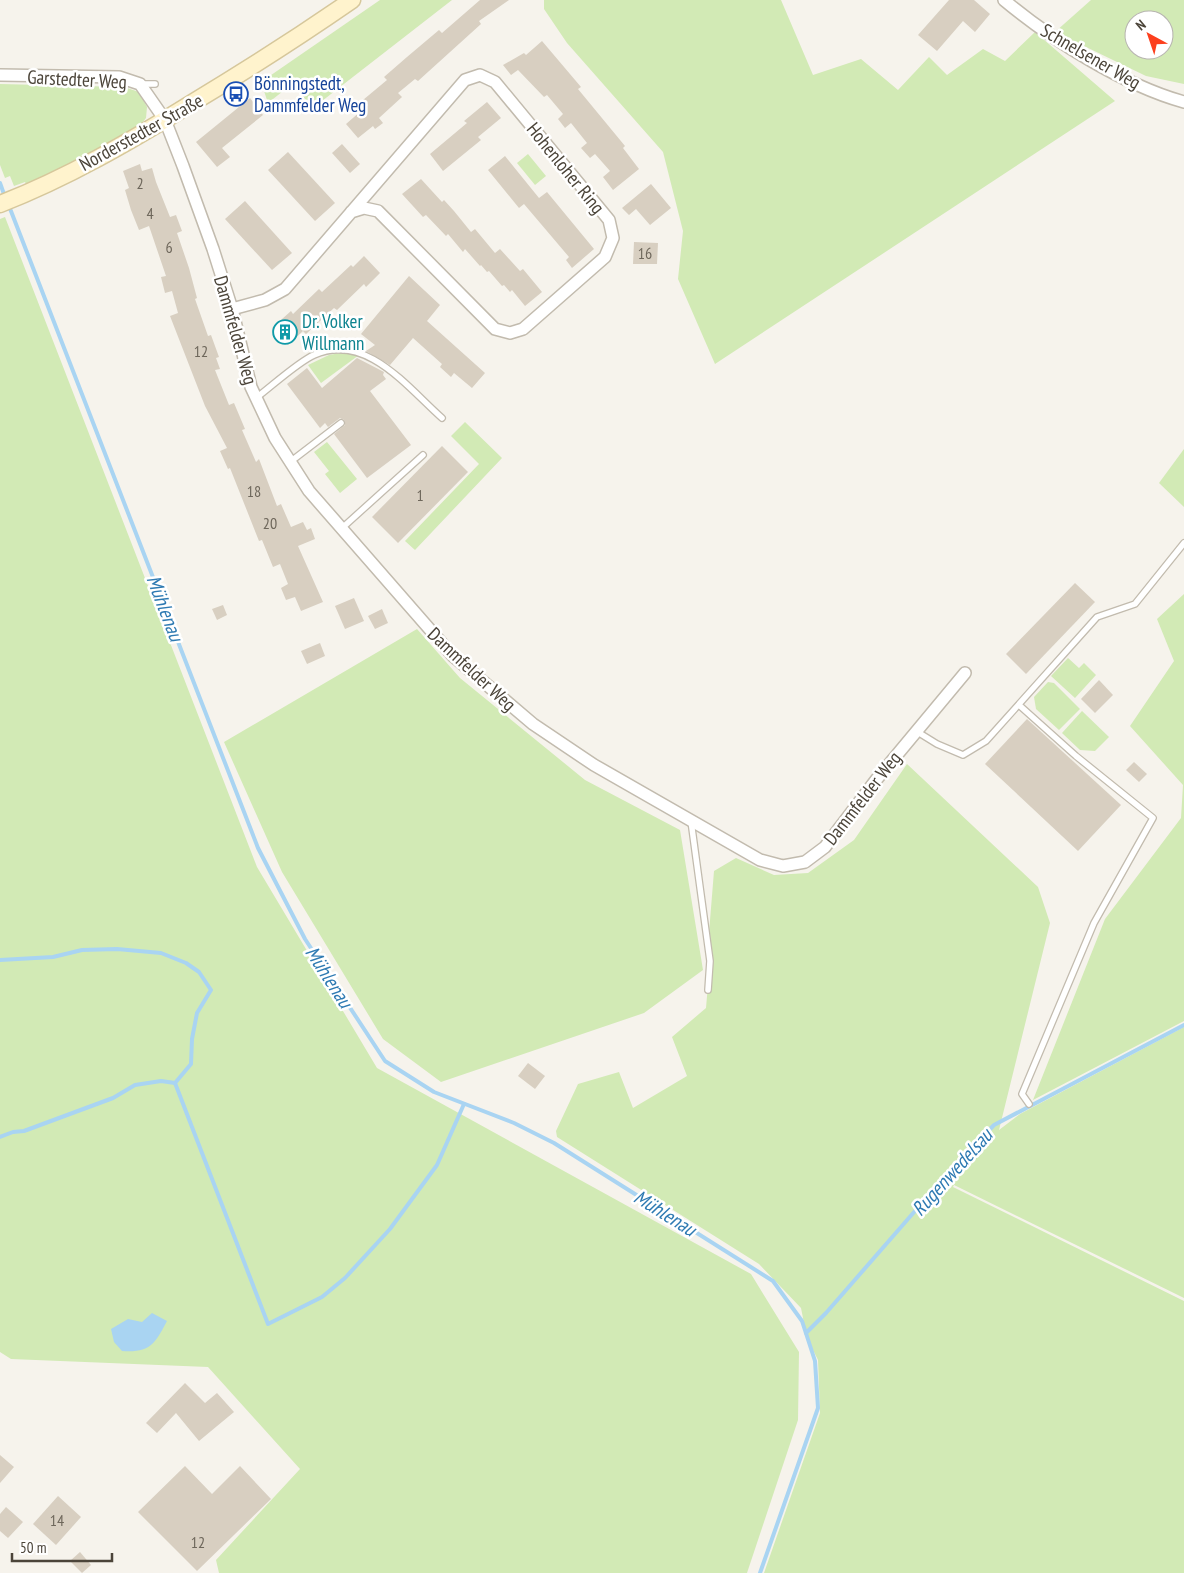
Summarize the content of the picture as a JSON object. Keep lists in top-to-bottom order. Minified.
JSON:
{"streets":{"main road":["Norderstedter Straße"],"street":["Schnelsener Weg","Garstedter Weg","Hohenloher Ring","Dammfelder Weg"]},"crossings":[["Garstedter Weg","Norderstedter Straße"],["Garstedter Weg","Dammfelder Weg"],["Norderstedter Straße","Dammfelder Weg"],["Hohenloher Ring","Dammfelder Weg"]],"water":["Mühlenau","Rugenwedelsau"],"places":{"bus stop":["Bönningstedt, Dammfelder Weg"],"building":["Dr. Volker Willmann"]},"house_numbers":["2","4","6","16","12","18","1","20","14","12"],"scale_bar":"50 m","north":"top left"}
